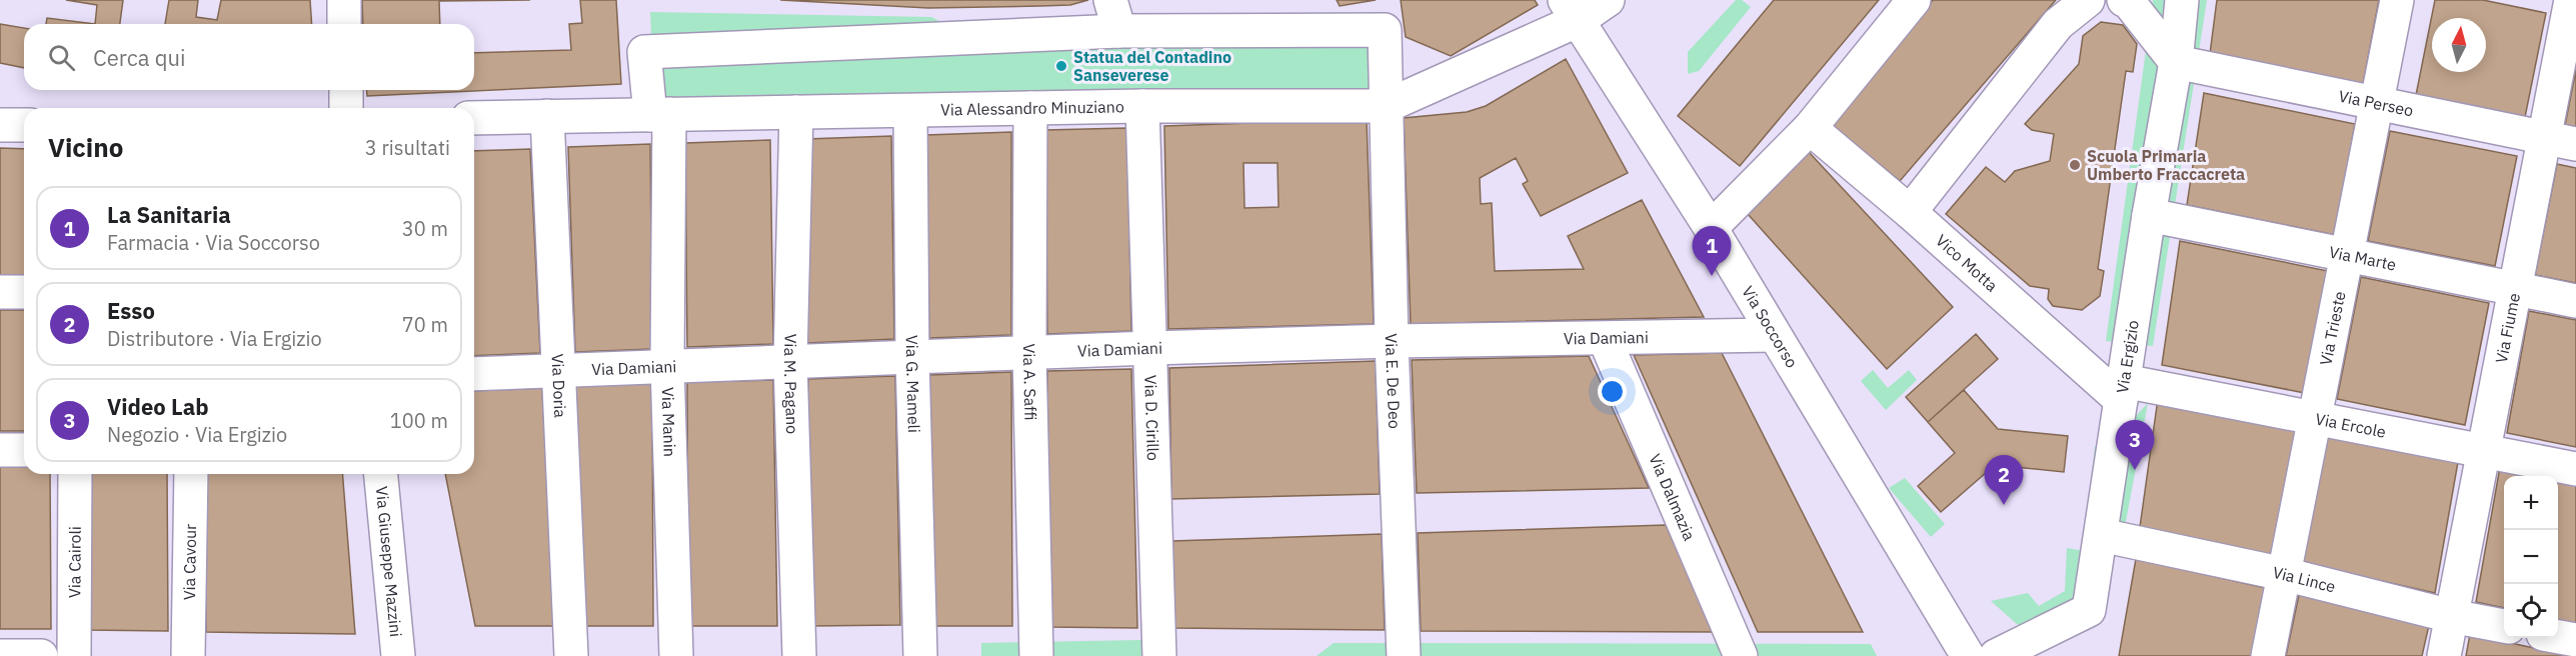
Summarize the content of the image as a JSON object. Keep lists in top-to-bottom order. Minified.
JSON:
{"streets":{"street":["Via Perseo","Via Alessandro Minuziano","Via Marte","Vico Motta","Via Soccorso","Via Trieste","Via Fiume","Via Damiani","Via Ergizio","Via E. De Deo","Via A. Saffi","Via G. Mameli","Via M. Pagano","Via Doria","Via D. Cirillo","Via Manin","Via Ercole","Via Dalmazia","Via Cairoli","Via Cavour","Via Giuseppe Mazzini","Via Lince"]},"crossings":[["Via Perseo","Via Trieste"],["Via Perseo","Via Fiume"],["Via Perseo","Via Ergizio"],["Via Alessandro Minuziano","Via Soccorso"],["Via Alessandro Minuziano","Via E. De Deo"],["Via Alessandro Minuziano","Via A. Saffi"],["Via Alessandro Minuziano","Via G. Mameli"],["Via Alessandro Minuziano","Via M. Pagano"],["Via Alessandro Minuziano","Via Doria"],["Via Alessandro Minuziano","Via D. Cirillo"],["Via Alessandro Minuziano","Via Manin"],["Via Marte","Via Trieste"],["Via Marte","Via Fiume"],["Via Marte","Via Ergizio"],["Vico Motta","Via Ergizio"],["Vico Motta","Via Ercole"],["Via Soccorso","Via Damiani"],["Via Trieste","Via Ercole"],["Via Trieste","Via Lince"],["Via Fiume","Via Ercole"],["Via Fiume","Via Lince"],["Via Damiani","Via E. De Deo"],["Via Damiani","Via A. Saffi"],["Via Damiani","Via G. Mameli"],["Via Damiani","Via M. Pagano"],["Via Damiani","Via Doria"],["Via Damiani","Via D. Cirillo"],["Via Damiani","Via Manin"],["Via Damiani","Via Dalmazia"],["Via Ergizio","Via Ercole"],["Via Ergizio","Via Lince"],["Via E. De Deo","Via Manin"]],"places":["Statua del Contadino Sanseverese","Scuola Primaria Umberto Fraccacreta"],"north":"top","page":{"search":"Cerca qui","heading":["Vicino","3 risultati"],"list":[{"mark":"1","name":"La Sanitaria","note":"Farmacia · Via Soccorso","value":"30 m"},{"mark":"2","name":"Esso","note":"Distributore · Via Ergizio","value":"70 m"},{"mark":"3","name":"Video Lab","note":"Negozio · Via Ergizio","value":"100 m"}],"pins":["1","3","2"],"map_buttons":["+","−"]}}
